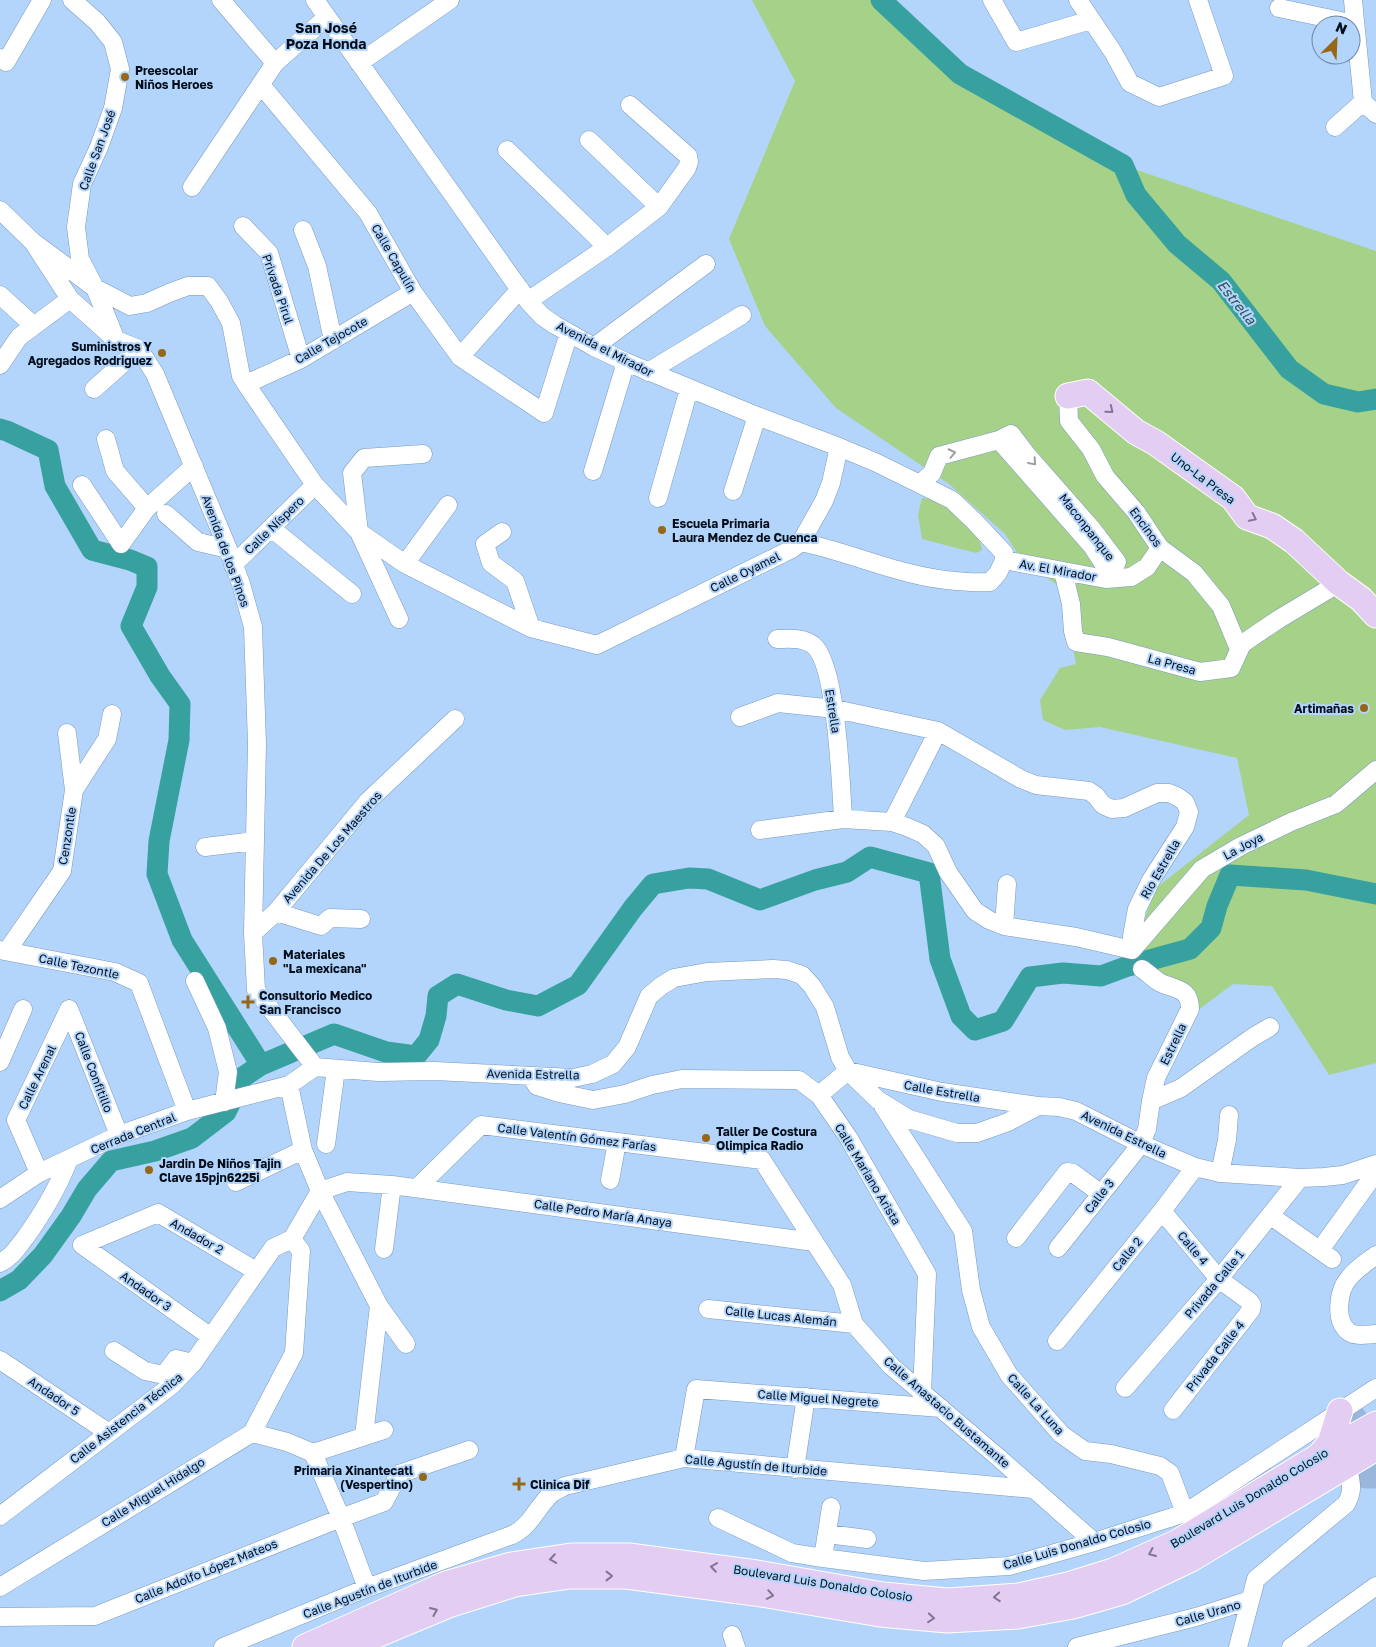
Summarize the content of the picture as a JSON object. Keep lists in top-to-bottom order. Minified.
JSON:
{"streets":{"highway":["Uno-La Presa","Boulevard Luis Donaldo Colosio"],"street":["Calle San José","Calle Capulín","Privada Pirul","Calle Tejocote","Avenida el Mirador","Calle Níspero","Maconpanque","Encinos","Avenida de los Pinos","Av. El Mirador","Calle Oyamel","La Presa","Estrella","Cenzontle","La Joya","Avenida De Los Maestros","Rio Estrella","Calle Tezontle","Calle Confitillo","Avenida Estrella","Calle Arenal","Calle Estrella","Cerrada Central","Calle Valentín Gómez Farías","Calle Mariano Arista","Calle 3","Calle Pedro María Anaya","Andador 2","Calle 4","Calle 2","Privada Calle 1","Andador 3","Calle Lucas Alemán","Privada Calle 4","Andador 5","Calle Miguel Negrete","Calle La Luna","Calle Anastacio Bustamante","Calle Asistencia Técnica","Calle Agustín de Iturbide","Calle Miguel Hidalgo","Calle Luis Donaldo Colosio","Calle Adolfo López Mateos","Calle Urano"]},"crossings":[["Calle Capulín","Calle Tejocote"],["Calle Capulín","Avenida el Mirador"],["Privada Pirul","Calle Tejocote"],["Avenida el Mirador","Av. El Mirador"],["Uno-La Presa","Encinos"],["Uno-La Presa","La Presa"],["Calle Níspero","Avenida de los Pinos"],["Encinos","Av. El Mirador"],["Encinos","La Presa"],["Avenida de los Pinos","Avenida De Los Maestros"],["Avenida de los Pinos","Avenida Estrella"],["Avenida de los Pinos","Cerrada Central"],["Av. El Mirador","La Presa"],["Estrella","Rio Estrella"],["Estrella","Avenida Estrella"],["Estrella","Calle 3"],["Cenzontle","Calle Tezontle"],["La Joya","Rio Estrella"],["Calle Tezontle","Cerrada Central"],["Calle Confitillo","Calle Arenal"],["Calle Confitillo","Cerrada Central"],["Avenida Estrella","Calle Estrella"],["Avenida Estrella","Cerrada Central"],["Avenida Estrella","Calle Mariano Arista"],["Avenida Estrella","Calle 3"],["Avenida Estrella","Calle 2"],["Avenida Estrella","Privada Calle 1"],["Avenida Estrella","Calle La Luna"],["Calle Arenal","Cerrada Central"],["Calle Valentín Gómez Farías","Calle Pedro María Anaya"],["Calle Valentín Gómez Farías","Calle Anastacio Bustamante"],["Calle Mariano Arista","Calle Anastacio Bustamante"],["Calle Pedro María Anaya","Calle Anastacio Bustamante"],["Andador 2","Andador 3"],["Andador 2","Calle Asistencia Técnica"],["Calle 4","Calle 2"],["Calle 4","Privada Calle 1"],["Calle 4","Privada Calle 4"],["Andador 3","Calle Asistencia Técnica"],["Calle Lucas Alemán","Calle Anastacio Bustamante"],["Andador 5","Calle Asistencia Técnica"],["Calle Miguel Negrete","Calle Anastacio Bustamante"],["Calle Miguel Negrete","Calle Agustín de Iturbide"],["Calle La Luna","Calle Luis Donaldo Colosio"],["Calle Anastacio Bustamante","Calle Agustín de Iturbide"],["Calle Anastacio Bustamante","Calle Luis Donaldo Colosio"],["Boulevard Luis Donaldo Colosio","Calle Urano"]],"one_way":["Uno-La Presa"],"districts":["San José Poza Honda"],"water":["Estrella"],"places":{"other":["Preescolar Niños Heroes","Suministros Y Agregados Rodriguez","Escuela Primaria Laura Mendez de Cuenca","Artimañas","Materiales \"La mexicana\"","Taller De Costura Olimpica Radio","Jardin De Niños Tajin Clave 15pjn6225i","Primaria Xinantecatl (Vespertino)"],"health":["Consultorio Medico San Francisco","Clinica Dif"]},"north":"top right"}
